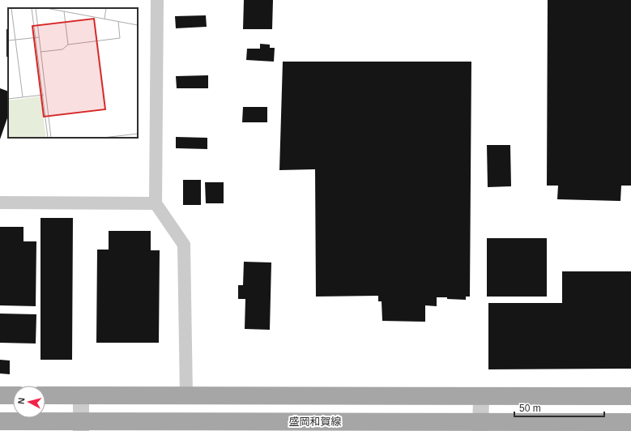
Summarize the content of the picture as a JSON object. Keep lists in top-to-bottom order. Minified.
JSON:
{"streets":{"main road":["盛岡和賀線"]},"scale_bar":"50 m","north":"left"}
